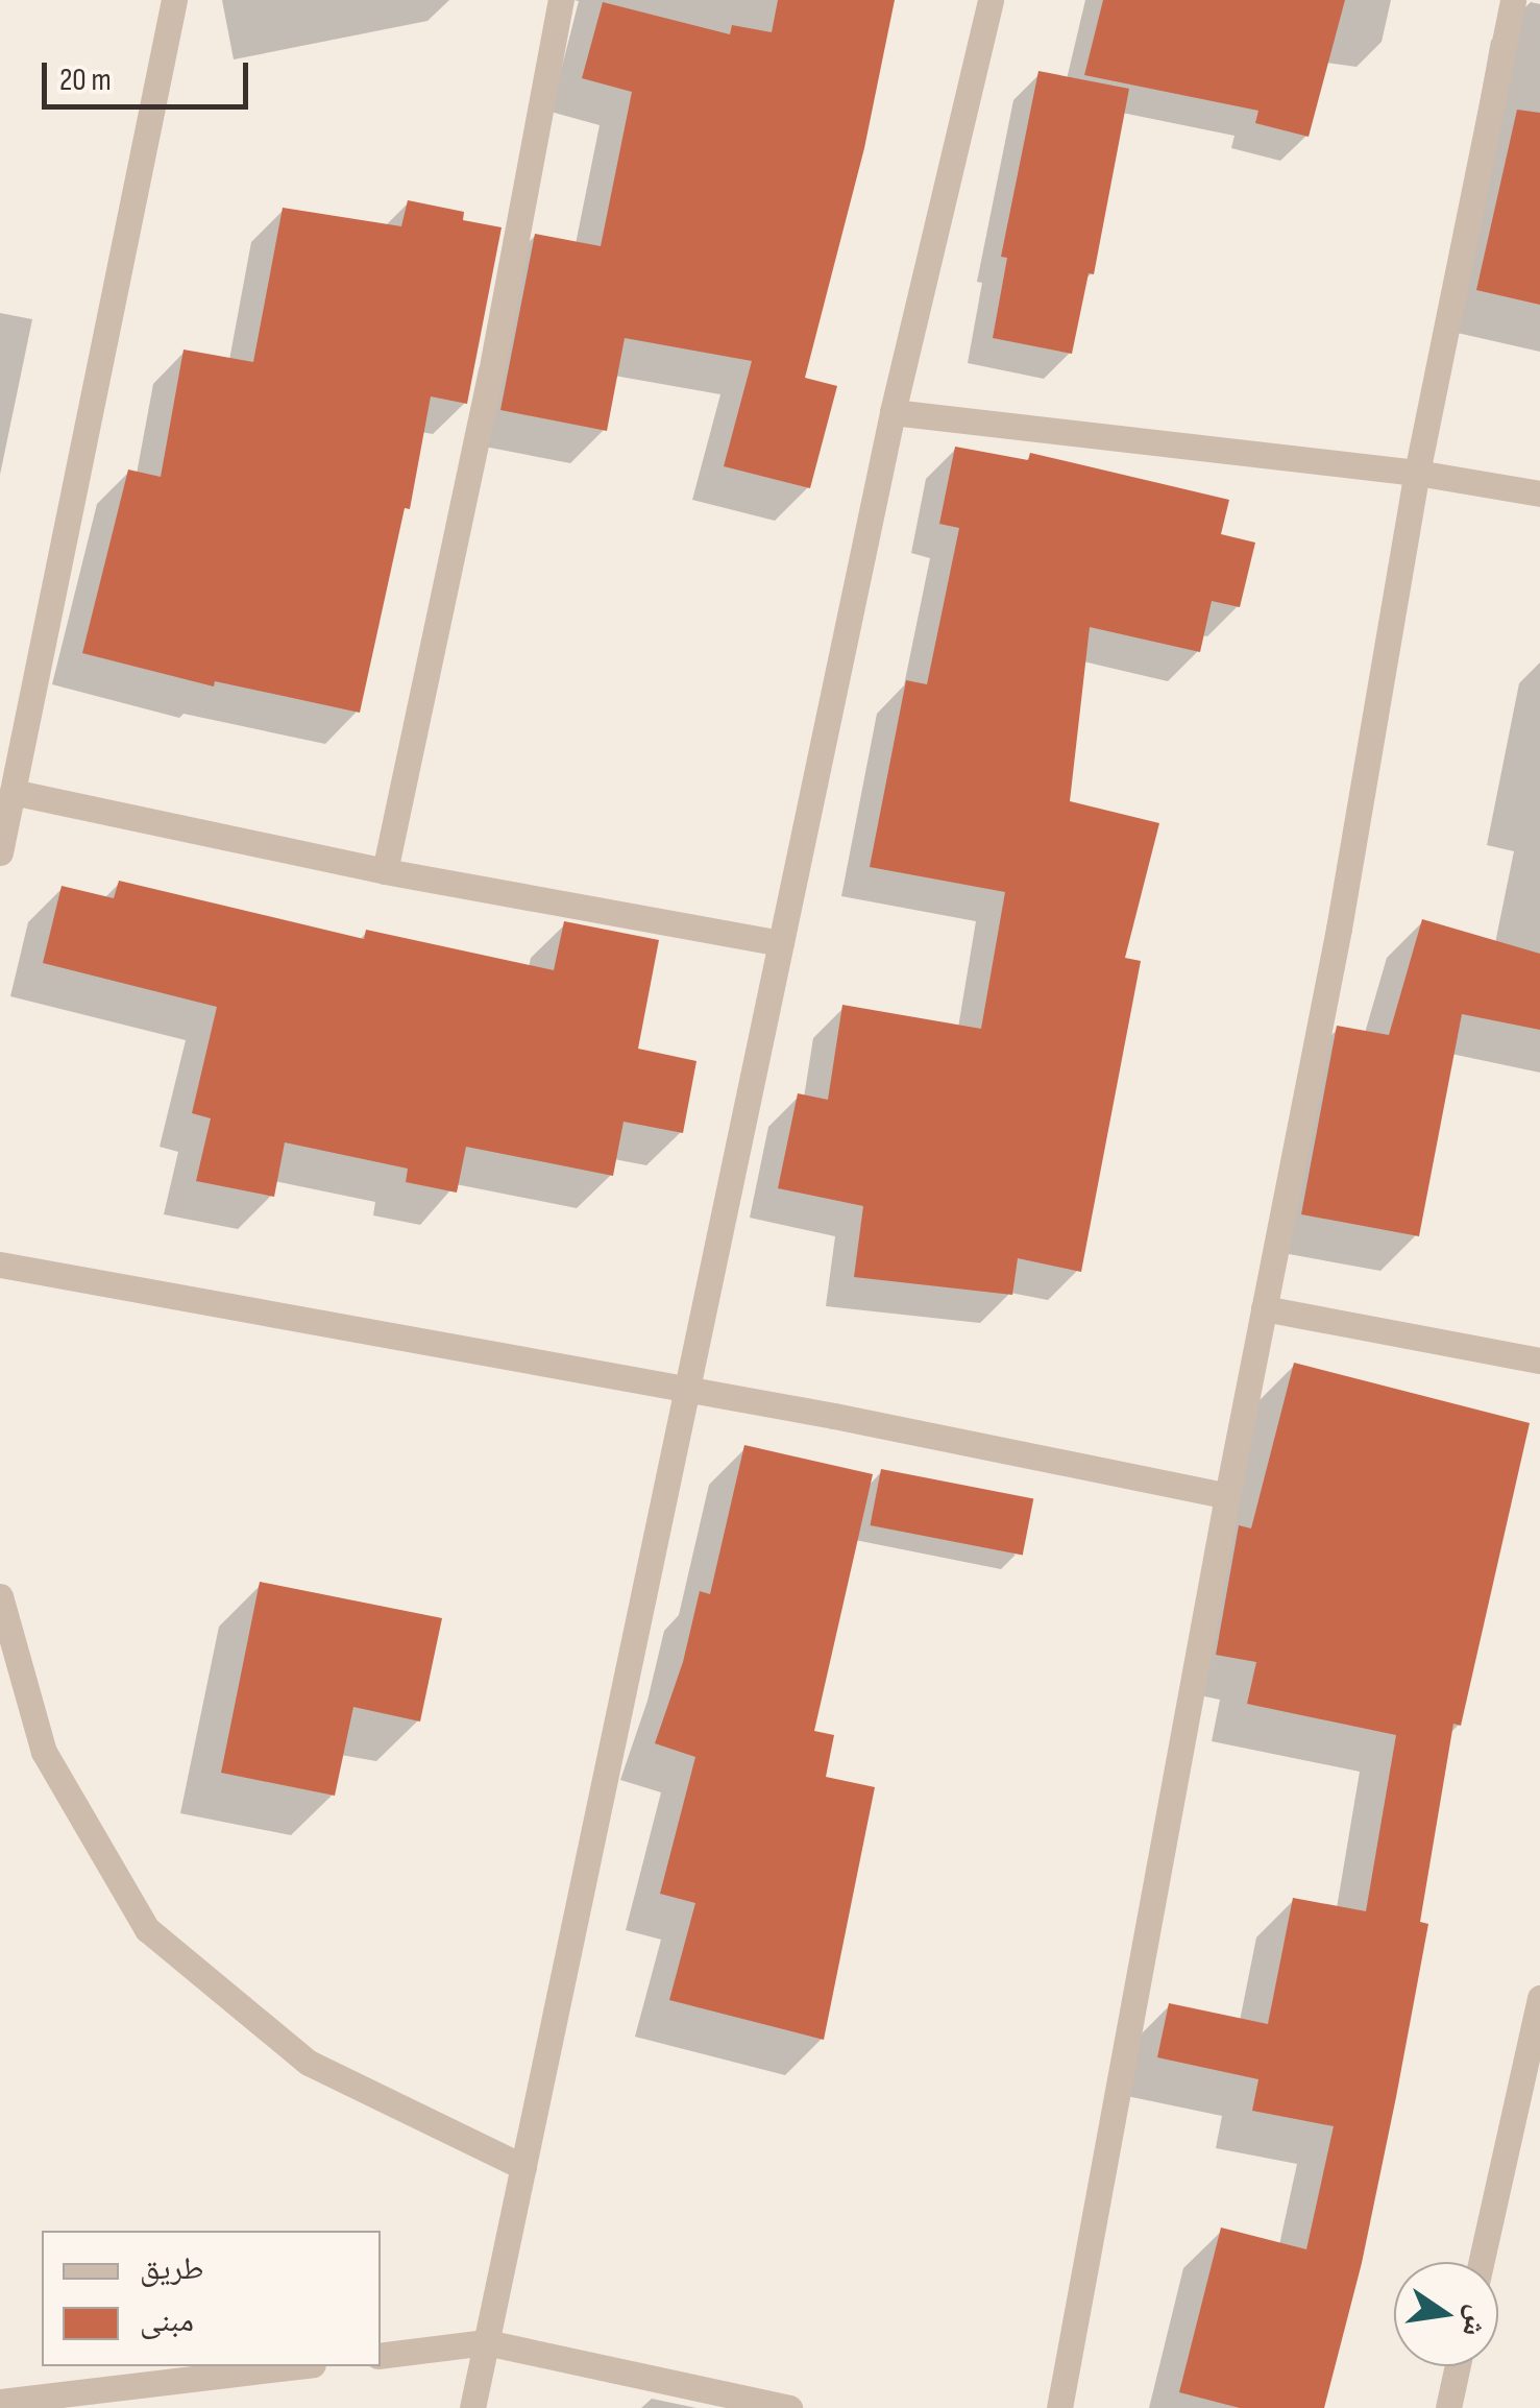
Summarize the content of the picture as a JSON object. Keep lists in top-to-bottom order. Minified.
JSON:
{"legend":["طريق","مبنى"],"scale_bar":"20 m","north":"right"}
